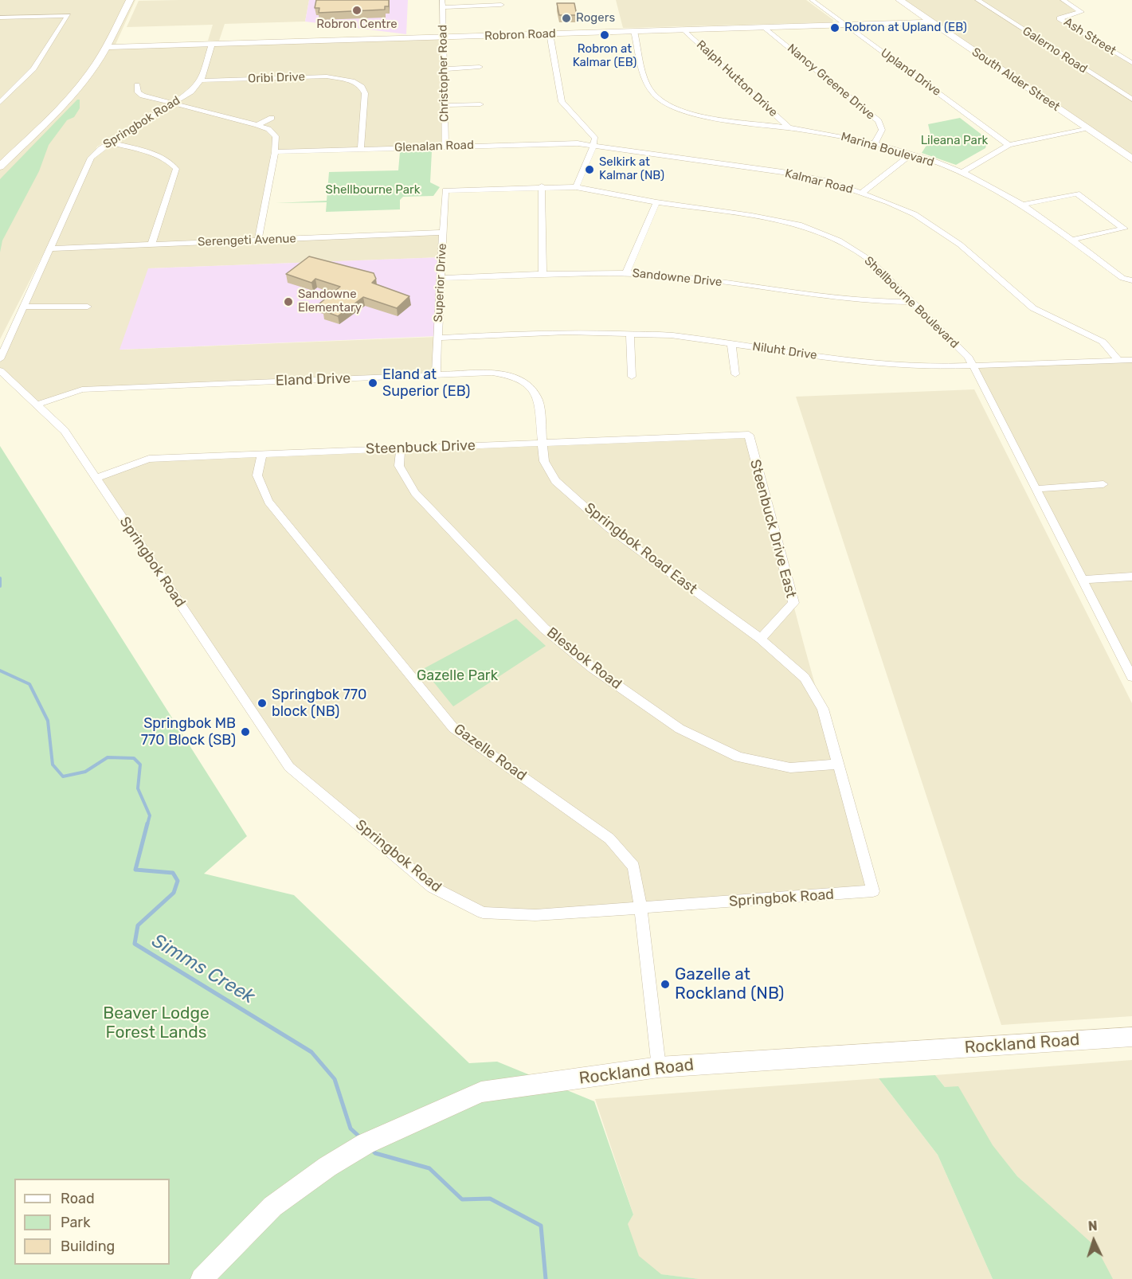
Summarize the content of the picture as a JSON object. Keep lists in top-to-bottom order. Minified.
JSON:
{"streets":{"street":["Robron Road","Ash Street","Galerno Road","Upland Drive","Christopher Road","Oribi Drive","Ralph Hutton Drive","South Alder Street","Nancy Greene Drive","Springbok Road","Glenalan Road","Marina Boulevard","Kalmar Road","Serengeti Avenue","Sandowne Drive","Superior Drive","Shellbourne Boulevard","Niluht Drive","Eland Drive","Steenbuck Drive","Steenbuck Drive East","Springbok Road East","Blesbok Road","Gazelle Road","Rockland Road"]},"crossings":[["Robron Road","Upland Drive"],["Robron Road","Christopher Road"],["Robron Road","Ralph Hutton Drive"],["Robron Road","South Alder Street"],["Robron Road","Nancy Greene Drive"],["Robron Road","Marina Boulevard"],["Christopher Road","Glenalan Road"],["Oribi Drive","Springbok Road"],["Ralph Hutton Drive","Marina Boulevard"],["Nancy Greene Drive","Marina Boulevard"],["Springbok Road","Serengeti Avenue"],["Springbok Road","Eland Drive"],["Springbok Road","Steenbuck Drive"],["Springbok Road","Steenbuck Drive East"],["Springbok Road","Springbok Road East"],["Springbok Road","Blesbok Road"],["Springbok Road","Gazelle Road"],["Glenalan Road","Kalmar Road"],["Kalmar Road","Niluht Drive"],["Serengeti Avenue","Superior Drive"],["Sandowne Drive","Superior Drive"],["Sandowne Drive","Shellbourne Boulevard"],["Superior Drive","Shellbourne Boulevard"],["Superior Drive","Niluht Drive"],["Superior Drive","Eland Drive"],["Shellbourne Boulevard","Niluht Drive"],["Eland Drive","Steenbuck Drive"],["Eland Drive","Springbok Road East"],["Steenbuck Drive","Steenbuck Drive East"],["Steenbuck Drive","Springbok Road East"],["Steenbuck Drive","Blesbok Road"],["Steenbuck Drive","Gazelle Road"],["Steenbuck Drive East","Springbok Road East"],["Gazelle Road","Rockland Road"]],"water":["Simms Creek"],"parks":["Lileana Park","Shellbourne Park","Gazelle Park","Beaver Lodge Forest Lands"],"places":["Robron Centre","Rogers","Robron at Upland (EB)","Robron at Kalmar (EB)","Selkirk at Kalmar (NB)","Sandowne Elementary","Eland at Superior (EB)","Springbok 770 block (NB)","Springbok MB 770 Block (SB)","Gazelle at Rockland (NB)"],"legend":["Road","Park","Building"],"north":"top"}
